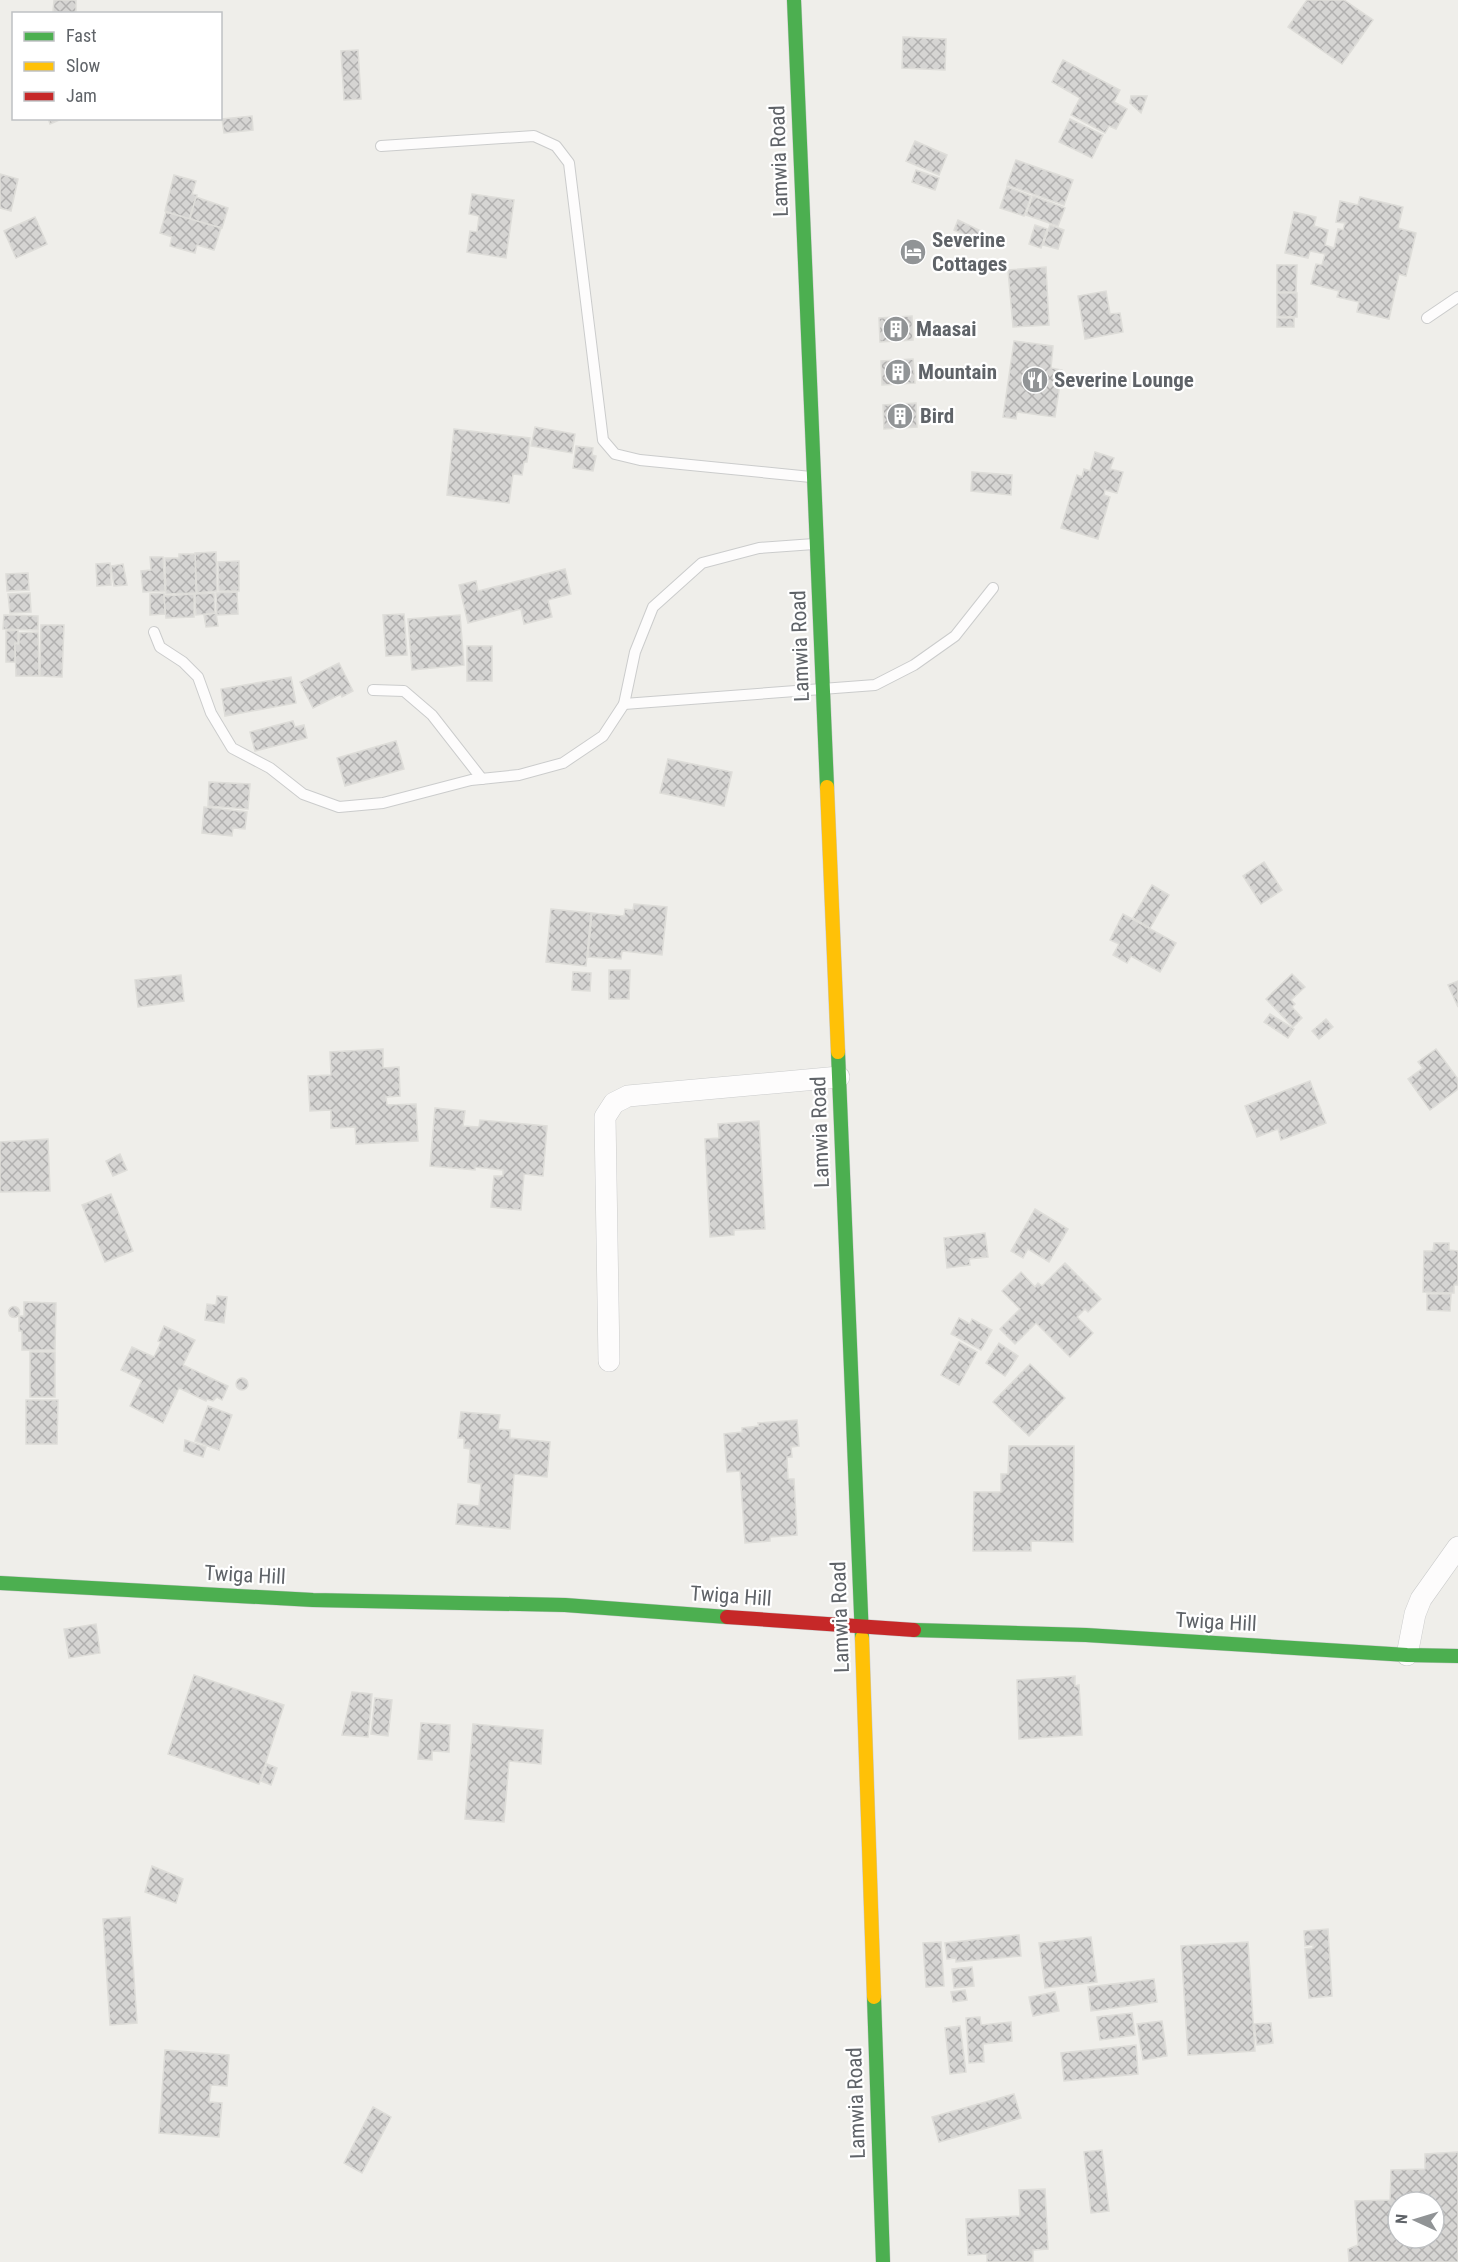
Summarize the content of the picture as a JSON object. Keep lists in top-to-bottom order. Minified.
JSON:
{"streets":{"street":["Lamwia Road","Twiga Hill"]},"crossings":[["Lamwia Road","Twiga Hill"]],"places":{"hotel":["Severine Cottages"],"building":["Maasai","Mountain","Bird"],"restaurant":["Severine Lounge"]},"legend":["Fast","Slow","Jam"],"north":"left"}
